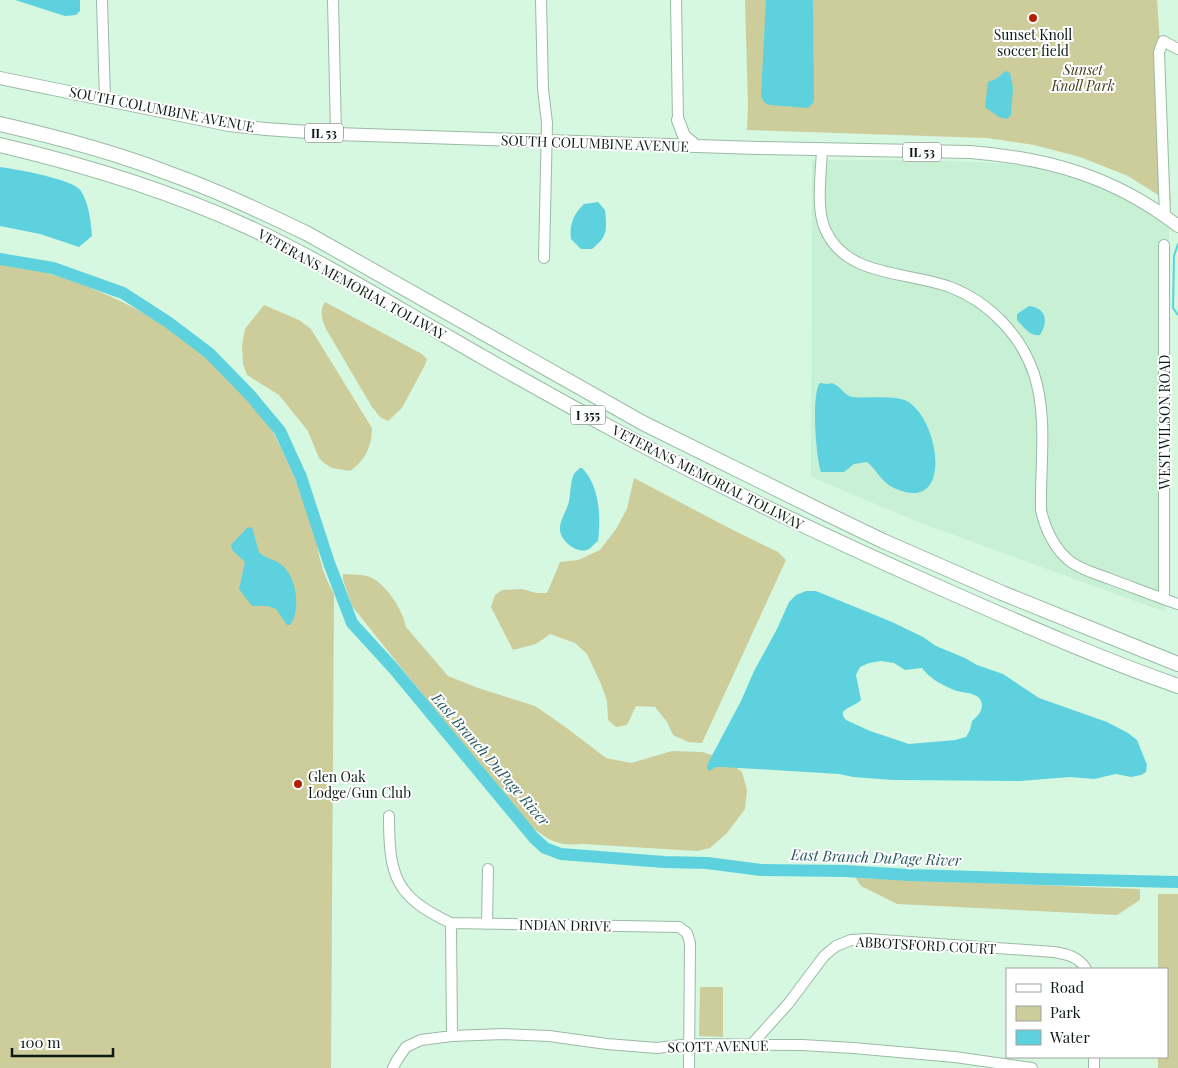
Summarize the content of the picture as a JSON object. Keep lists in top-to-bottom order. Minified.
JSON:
{"streets":{"highway":["VETERANS MEMORIAL TOLLWAY","I 355"],"main road":["SOUTH COLUMBINE AVENUE","IL 53"],"street":["WEST WILSON ROAD","INDIAN DRIVE","ABBOTSFORD COURT","SCOTT AVENUE"]},"crossings":[["INDIAN DRIVE","SCOTT AVENUE"],["ABBOTSFORD COURT","SCOTT AVENUE"]],"water":["East Branch DuPage River"],"parks":["Sunset Knoll Park"],"places":["Sunset Knoll soccer field","Glen Oak Lodge/Gun Club"],"legend":["Road","Park","Water"],"scale_bar":"100 m"}
